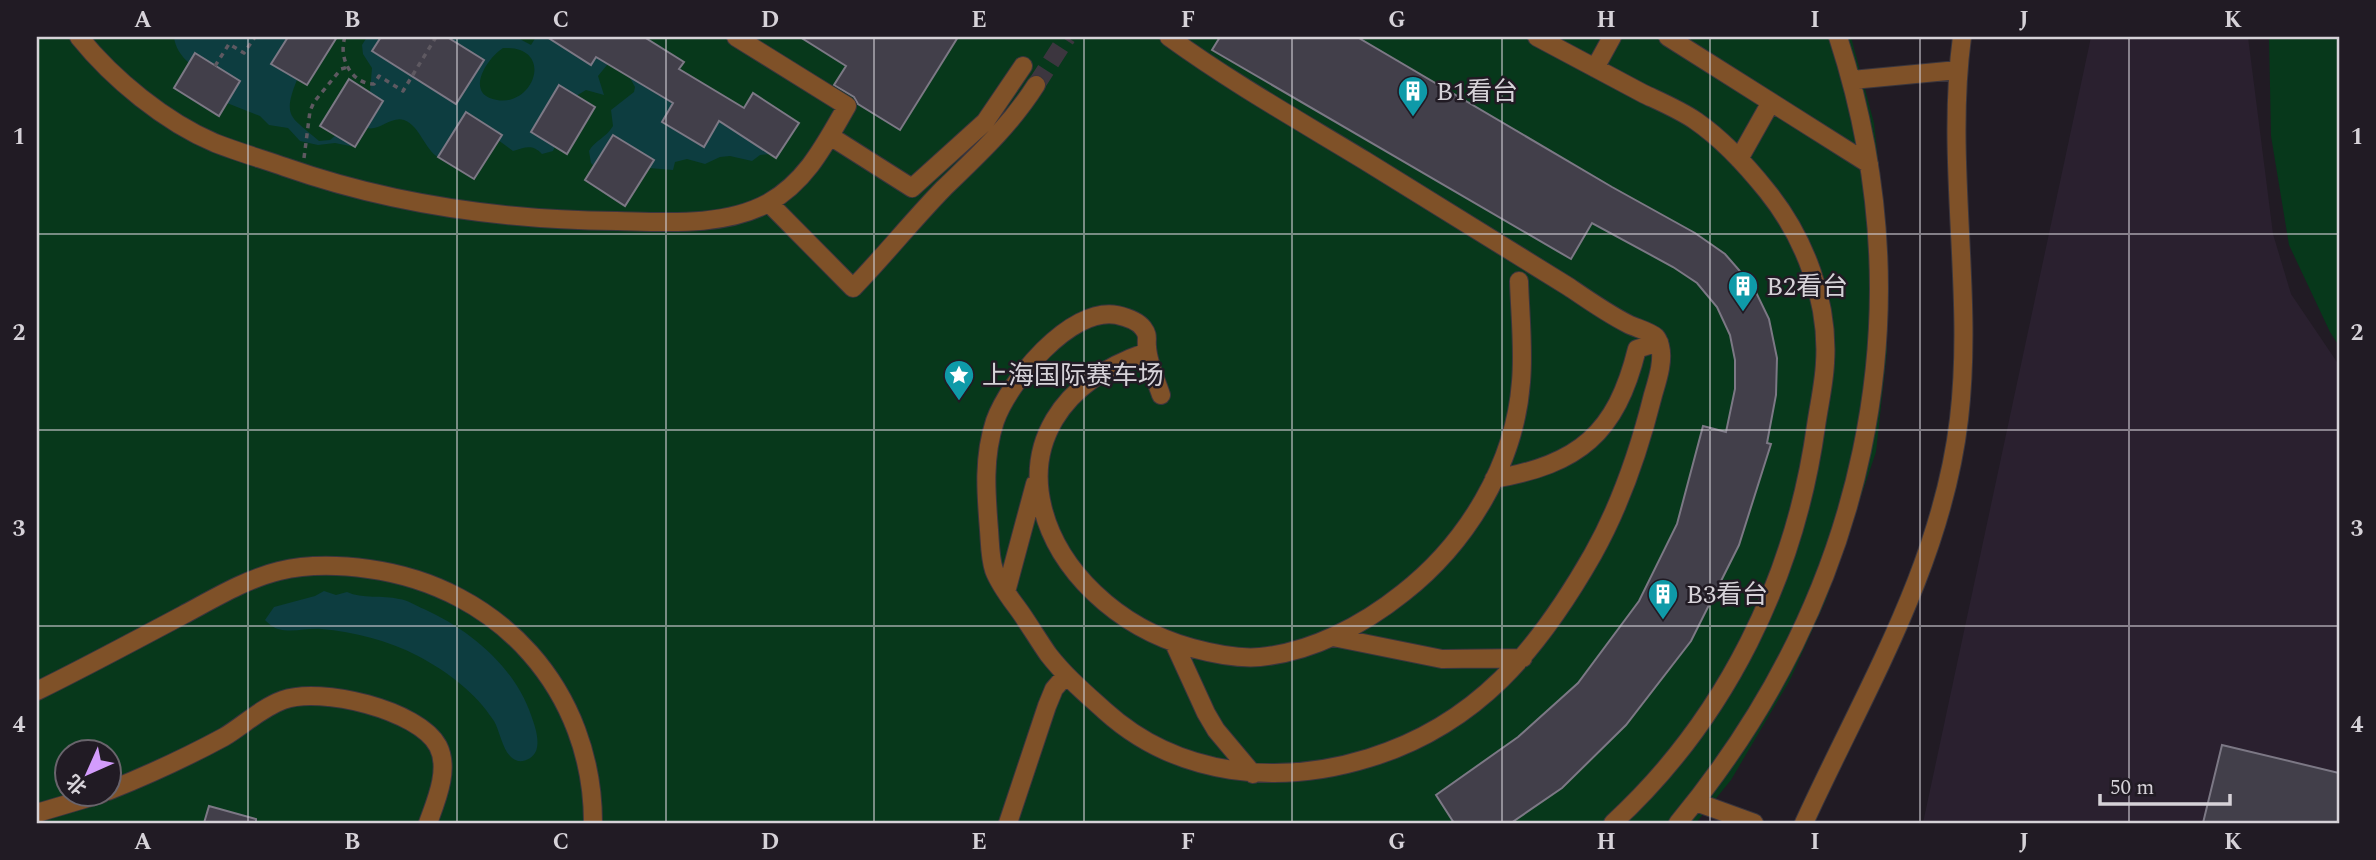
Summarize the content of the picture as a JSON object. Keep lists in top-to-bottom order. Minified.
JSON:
{"places":{"building":["B1看台","B2看台","B3看台"],"place":["上海国际赛车场"]},"scale_bar":"50 m","north":"bottom left","grid":{"columns":["A","B","C","D","E","F","G","H","I","J","K"],"rows":["1","2","3","4"]}}
